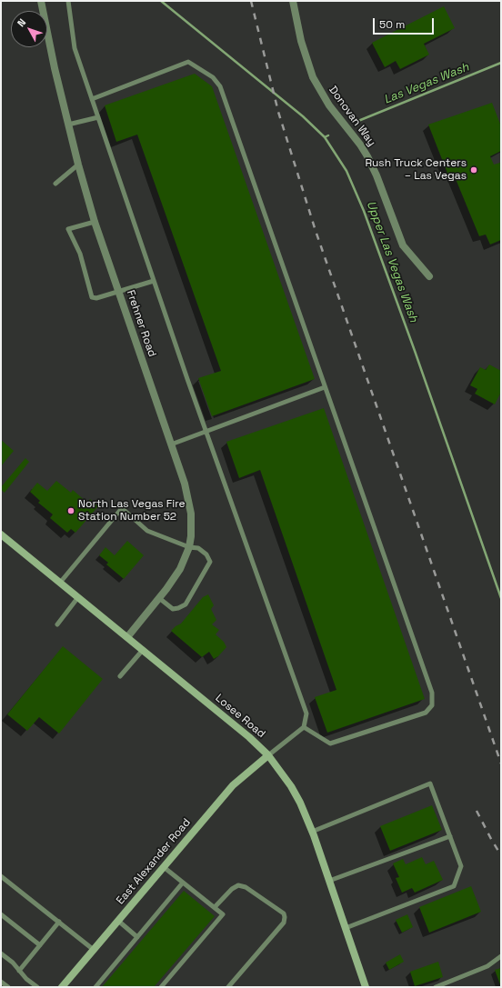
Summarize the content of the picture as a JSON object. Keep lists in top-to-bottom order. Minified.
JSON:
{"streets":{"main road":["Losee Road","East Alexander Road"],"street":["Donovan Way","Frehner Road"]},"crossings":[["Frehner Road","Losee Road"],["Losee Road","East Alexander Road"]],"water":["Las Vegas Wash","Upper Las Vegas Wash"],"places":["Rush Truck Centers – Las Vegas","North Las Vegas Fire Station Number 52"],"scale_bar":"50 m","north":"top left"}
